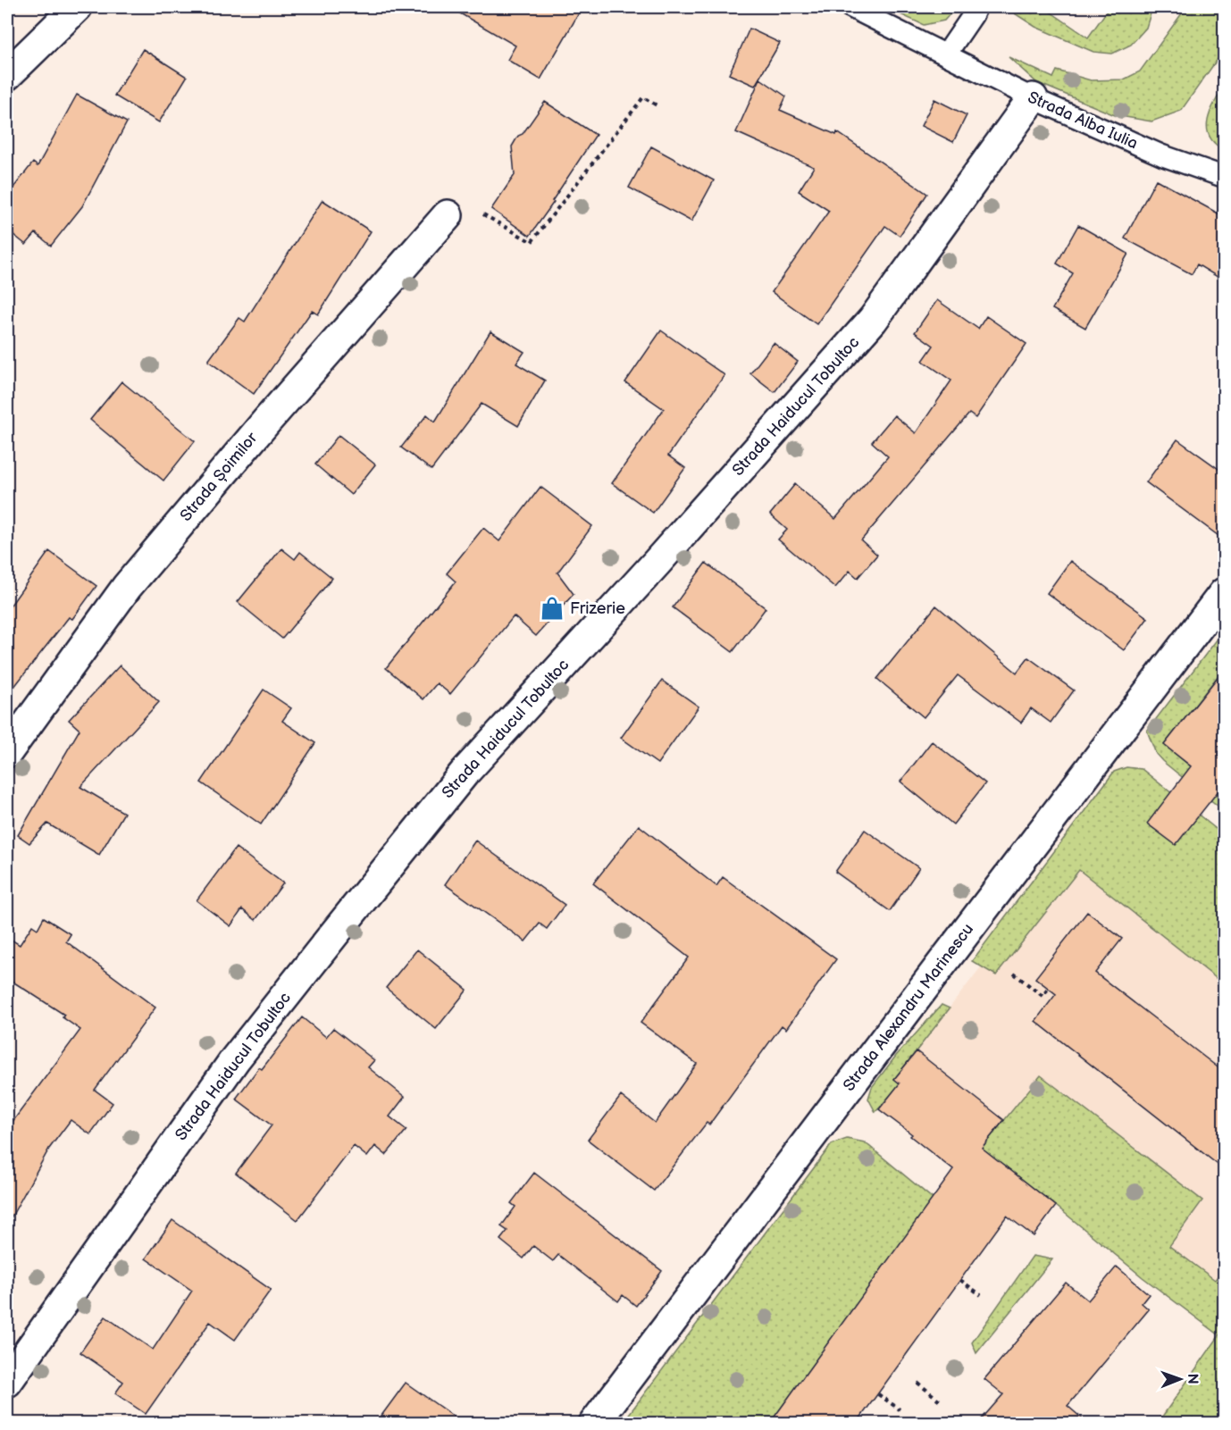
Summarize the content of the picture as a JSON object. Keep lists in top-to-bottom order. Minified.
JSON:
{"streets":{"street":["Strada Haiducul Tobultoc","Strada Șoimilor","Strada Alexandru Marinescu"],"lane":["Strada Alba Iulia"]},"crossings":[["Strada Alba Iulia","Strada Haiducul Tobultoc"]],"places":{"shop":["Frizerie"]},"north":"right"}
